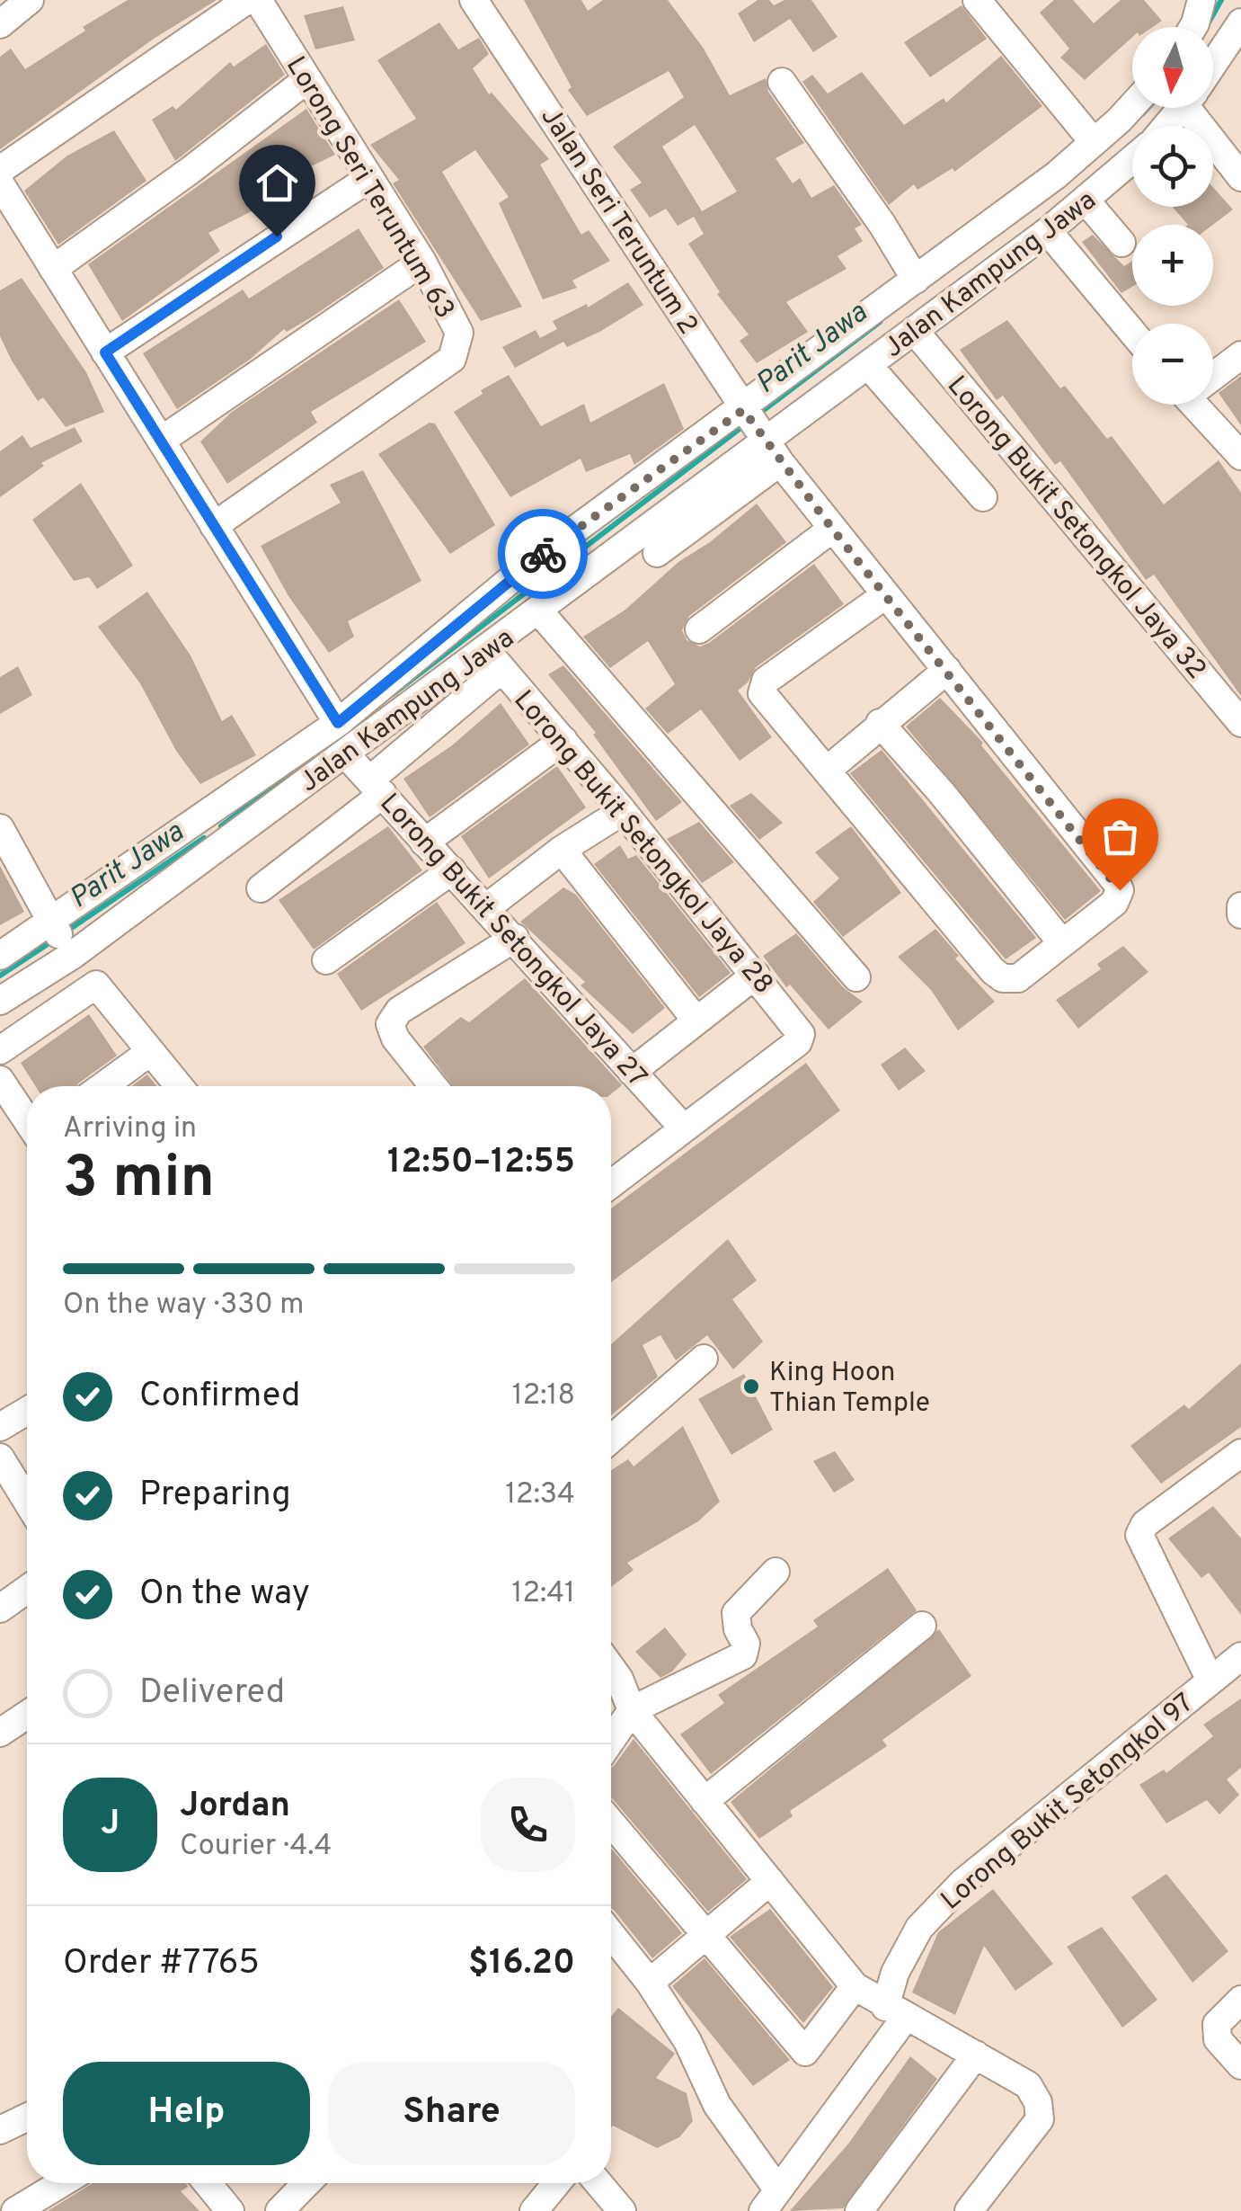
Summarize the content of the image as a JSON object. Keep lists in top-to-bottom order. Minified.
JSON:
{"streets":{"street":["Lorong Seri Teruntum 63","Jalan Seri Teruntum 2","Jalan Kampung Jawa","Lorong Bukit Setongkol Jaya 32","Lorong Bukit Setongkol Jaya 28","Lorong Bukit Setongkol Jaya 27","Lorong Bukit Setongkol 97"]},"crossings":[["Jalan Seri Teruntum 2","Jalan Kampung Jawa"],["Jalan Kampung Jawa","Lorong Bukit Setongkol Jaya 32"],["Jalan Kampung Jawa","Lorong Bukit Setongkol Jaya 28"],["Jalan Kampung Jawa","Lorong Bukit Setongkol Jaya 27"],["Lorong Bukit Setongkol Jaya 28","Lorong Bukit Setongkol Jaya 27"]],"water":["Parit Jawa"],"places":["King Hoon Thian Temple"],"north":"bottom","page":{"map_buttons":["+","−"],"heading":["3 min","Arriving in","12:50–12:55"],"panel":["Jordan","Courier · 4.4","Order #7765","$16.20"],"bar":"On the way · 330 m","list":[["Confirmed","12:18"],["Preparing","12:34"],["On the way","12:41"],"Delivered"],"round":"J","buttons":["Help","Share"]}}
